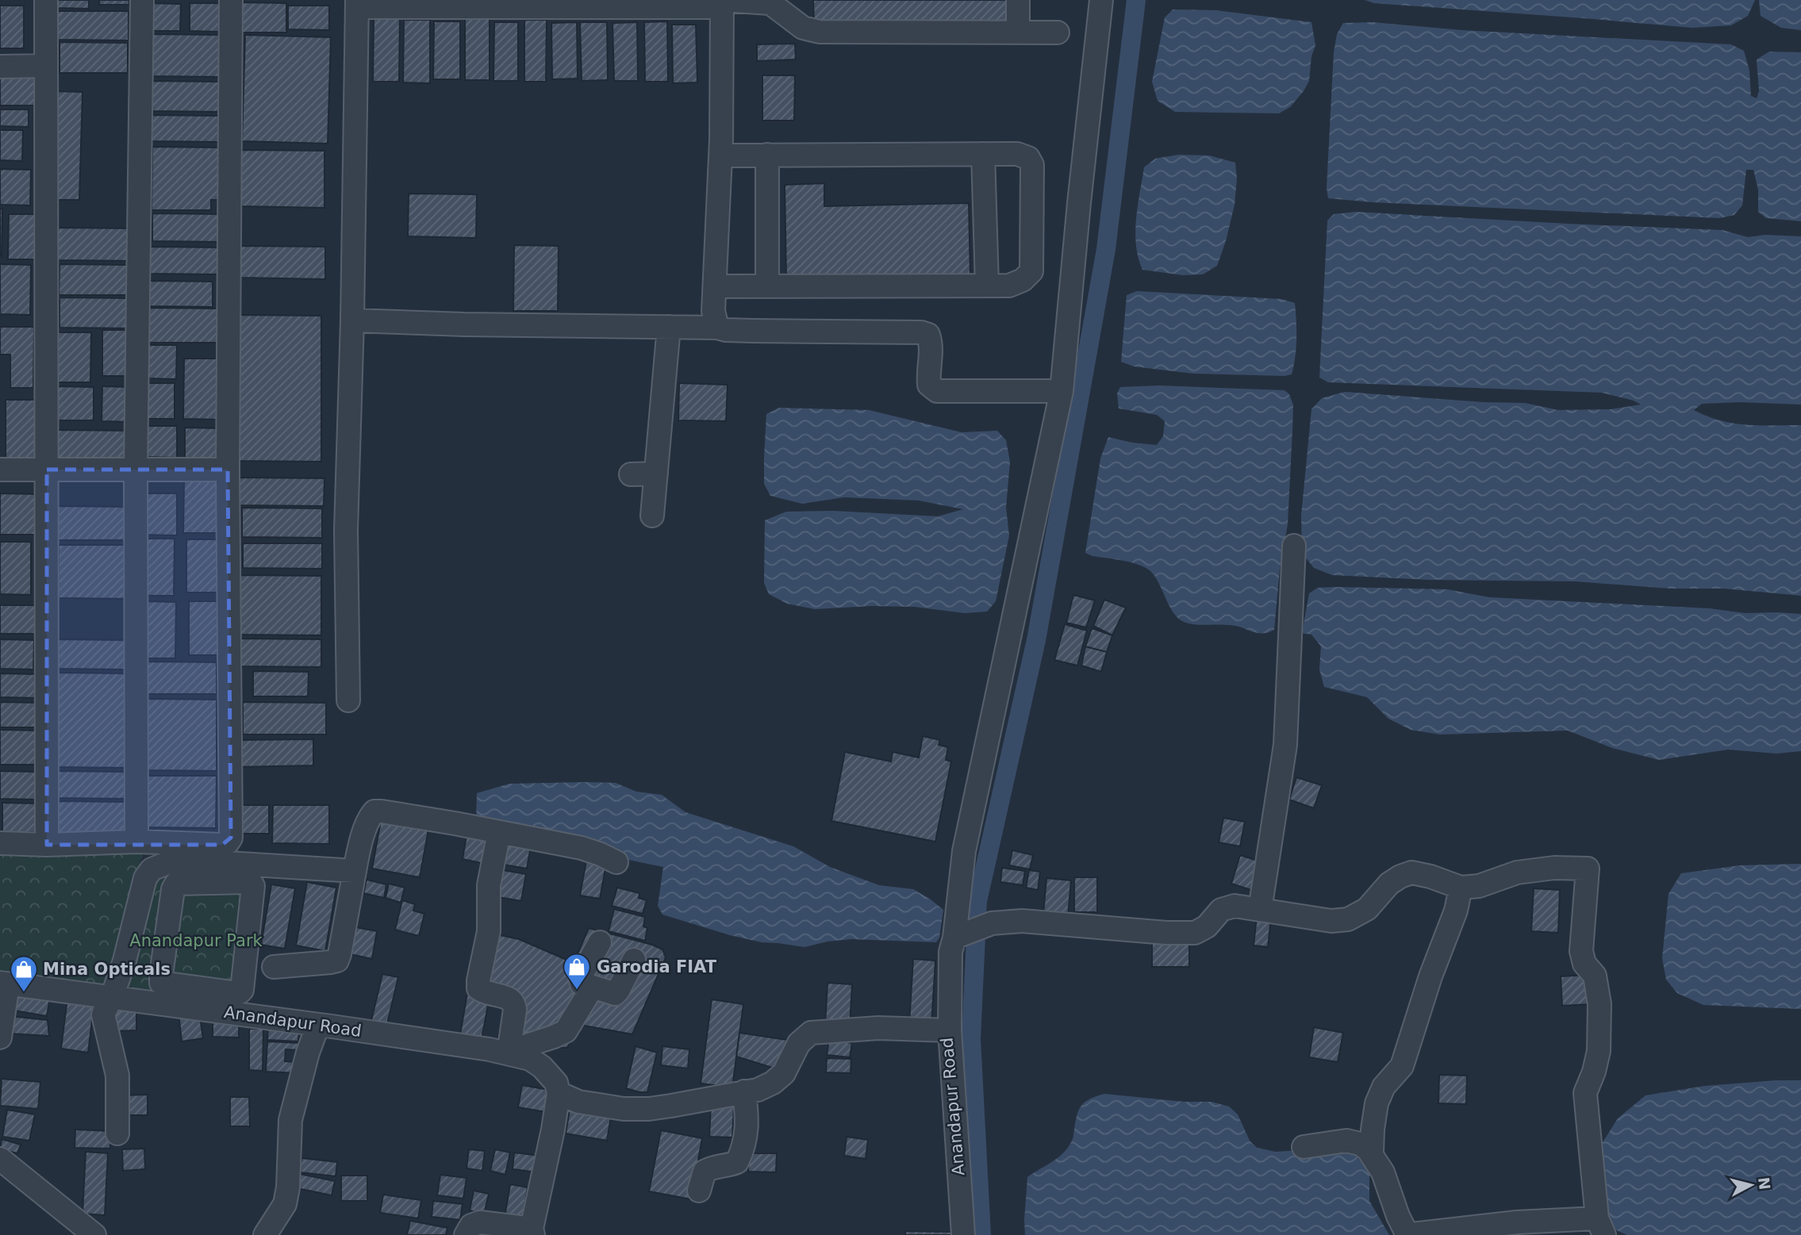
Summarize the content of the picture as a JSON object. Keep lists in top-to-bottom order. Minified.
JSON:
{"streets":{"street":["Anandapur Road"]},"parks":["Anandapur Park"],"places":{"shop":["Garodia FIAT","Mina Opticals"]},"north":"right"}
